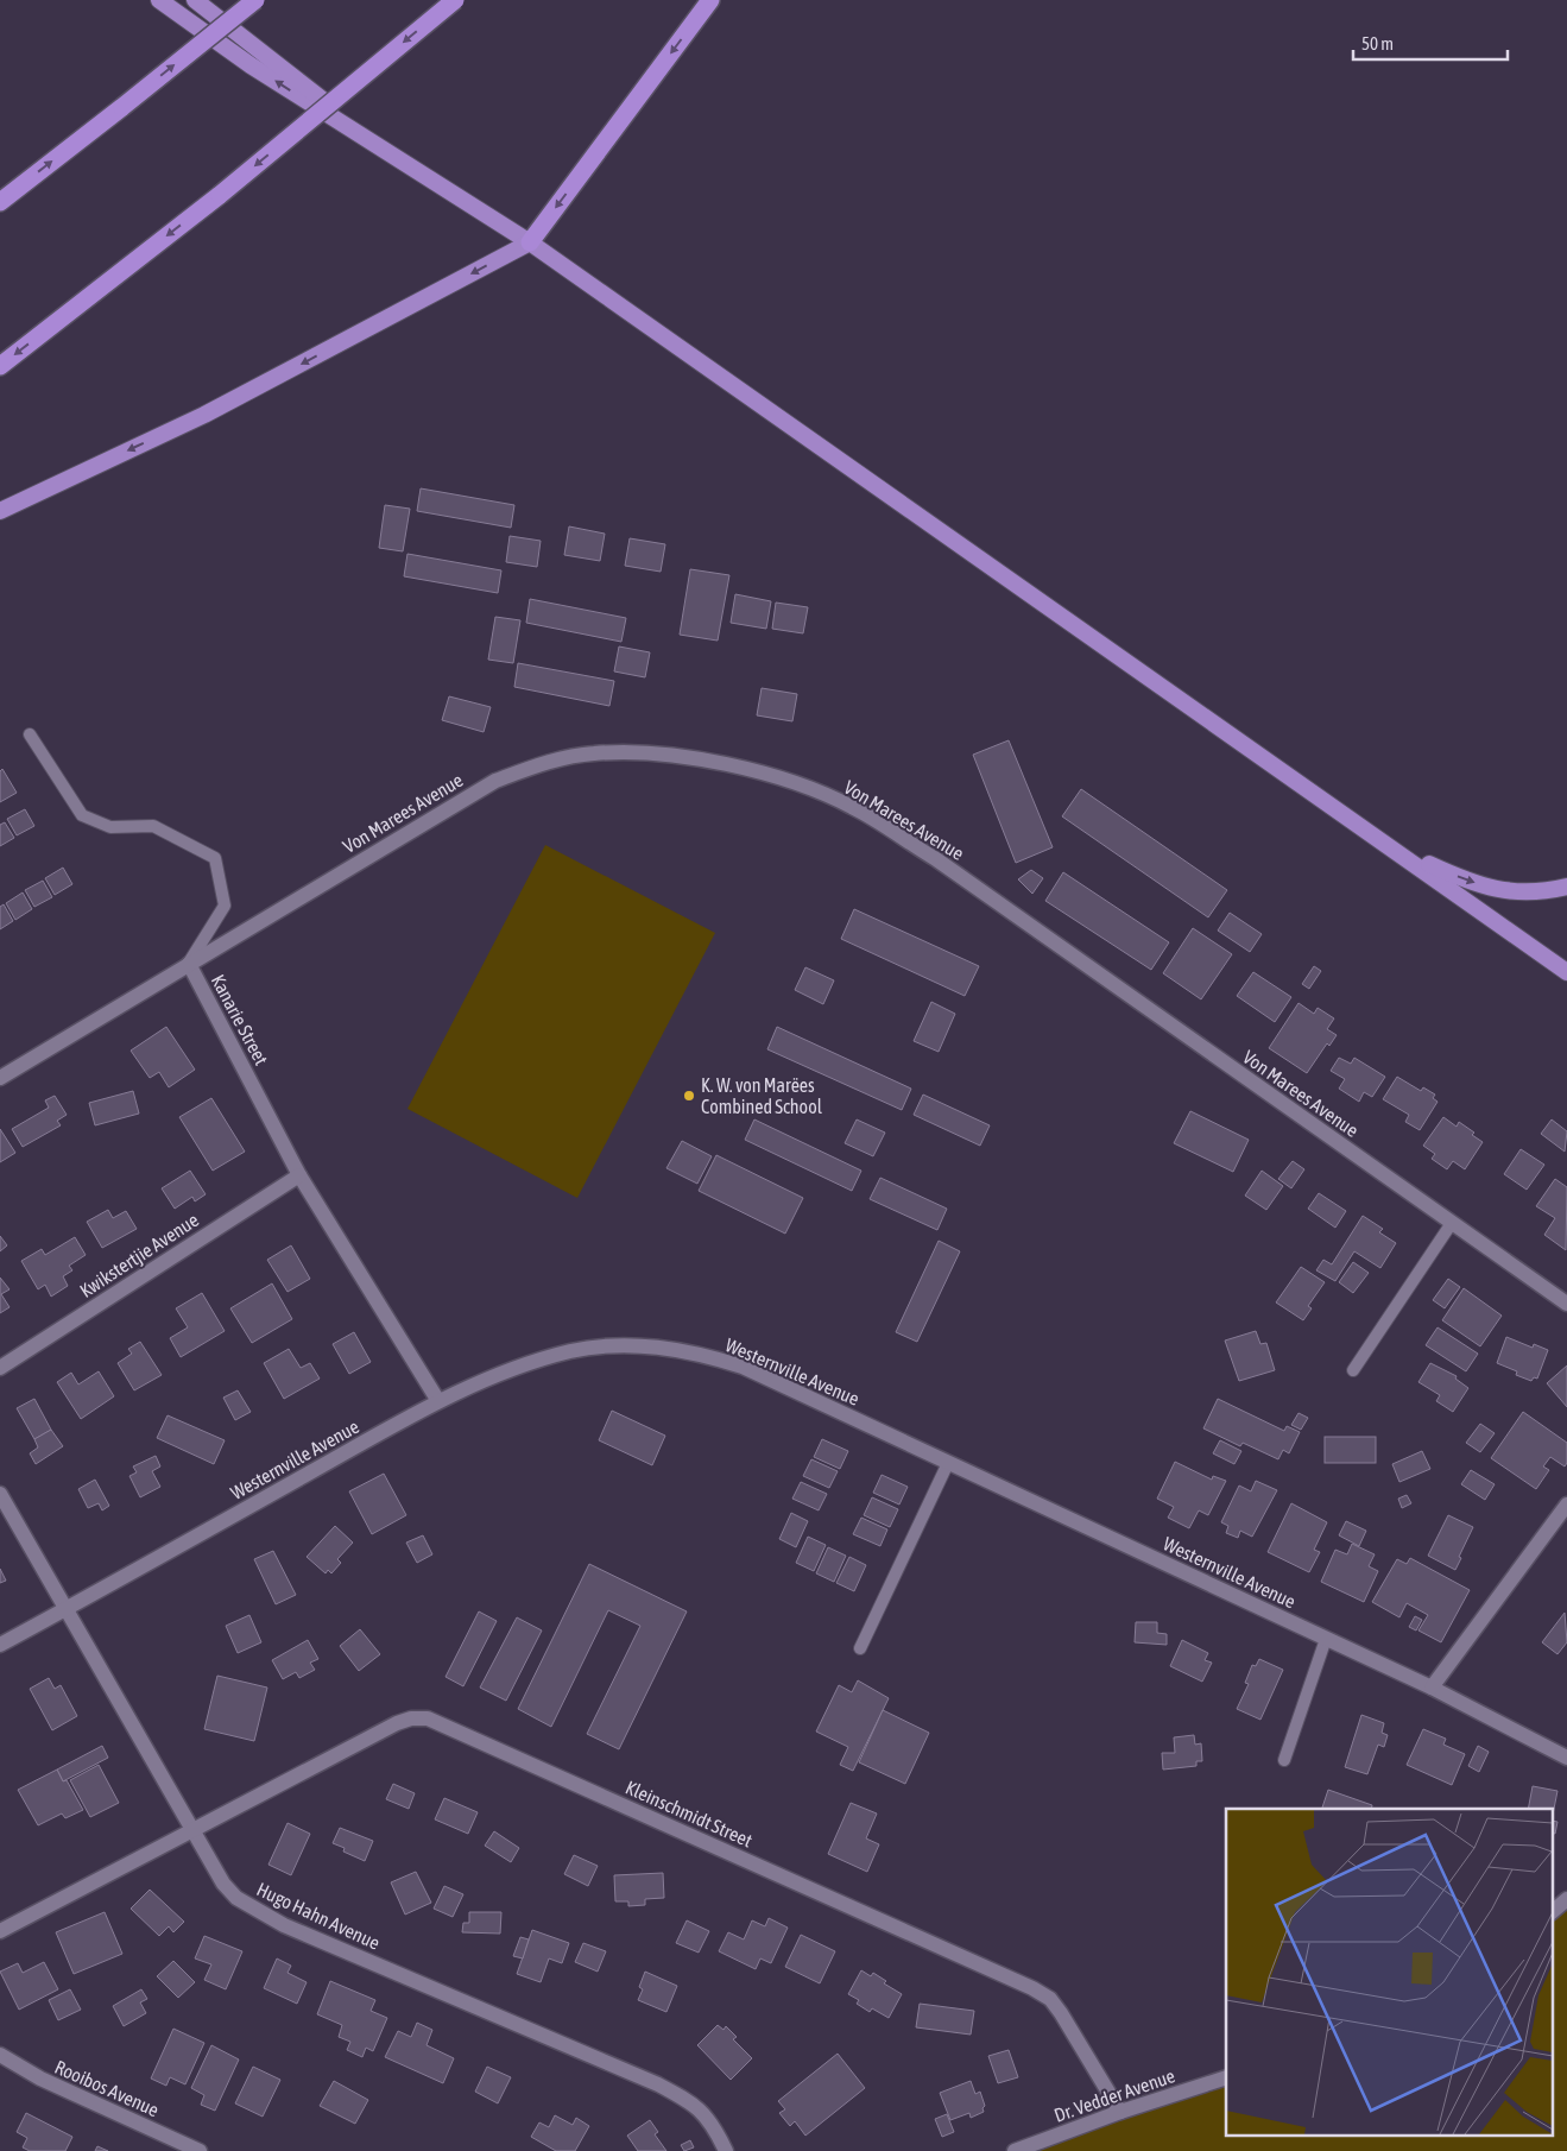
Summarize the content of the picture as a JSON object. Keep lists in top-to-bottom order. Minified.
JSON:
{"streets":{"street":["Von Marees Avenue","Kanarie Street","Kwikstertjie Avenue","Westernville Avenue","Kleinschmidt Street","Hugo Hahn Avenue","Rooibos Avenue","Dr. Vedder Avenue"]},"crossings":[["Von Marees Avenue","Kanarie Street"],["Kanarie Street","Kwikstertjie Avenue"],["Kanarie Street","Westernville Avenue"],["Westernville Avenue","Hugo Hahn Avenue"],["Kleinschmidt Street","Hugo Hahn Avenue"],["Kleinschmidt Street","Dr. Vedder Avenue"]],"places":["K. W. von Marëes Combined School"],"scale_bar":"50 m"}
